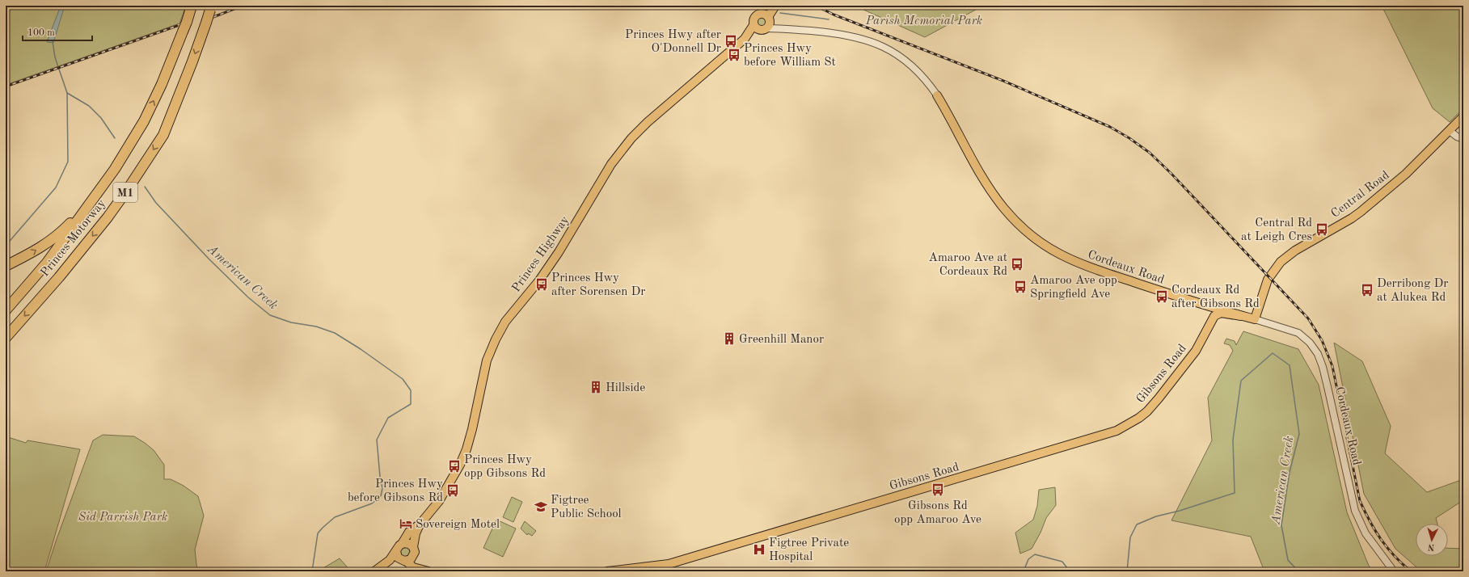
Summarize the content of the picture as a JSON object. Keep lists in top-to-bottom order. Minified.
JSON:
{"streets":{"highway":["M1","Princes Motorway"],"main road":["Central Road","Princes Highway","Cordeaux Road","Gibsons Road"]},"crossings":[["Central Road","Cordeaux Road"],["Princes Highway","Cordeaux Road"],["Cordeaux Road","Gibsons Road"]],"water":["American Creek"],"parks":["Parish Memorial Park","Sid Parrish Park"],"places":{"bus stop":["Princes Hwy after O'Donnell Dr","Princes Hwy before William St","Central Rd at Leigh Cres","Amaroo Ave at Cordeaux Rd","Princes Hwy after Sorensen Dr","Amaroo Ave opp Springfield Ave","Derribong Dr at Alukea Rd","Cordeaux Rd after Gibsons Rd","Princes Hwy opp Gibsons Rd","Gibsons Rd opp Amaroo Ave","Princes Hwy before Gibsons Rd"],"building":["Greenhill Manor","Hillside"],"school or university":["Figtree Public School"],"hotel":["Sovereign Motel"],"hospital":["Figtree Private Hospital"]},"scale_bar":"100 m","north":"bottom"}
